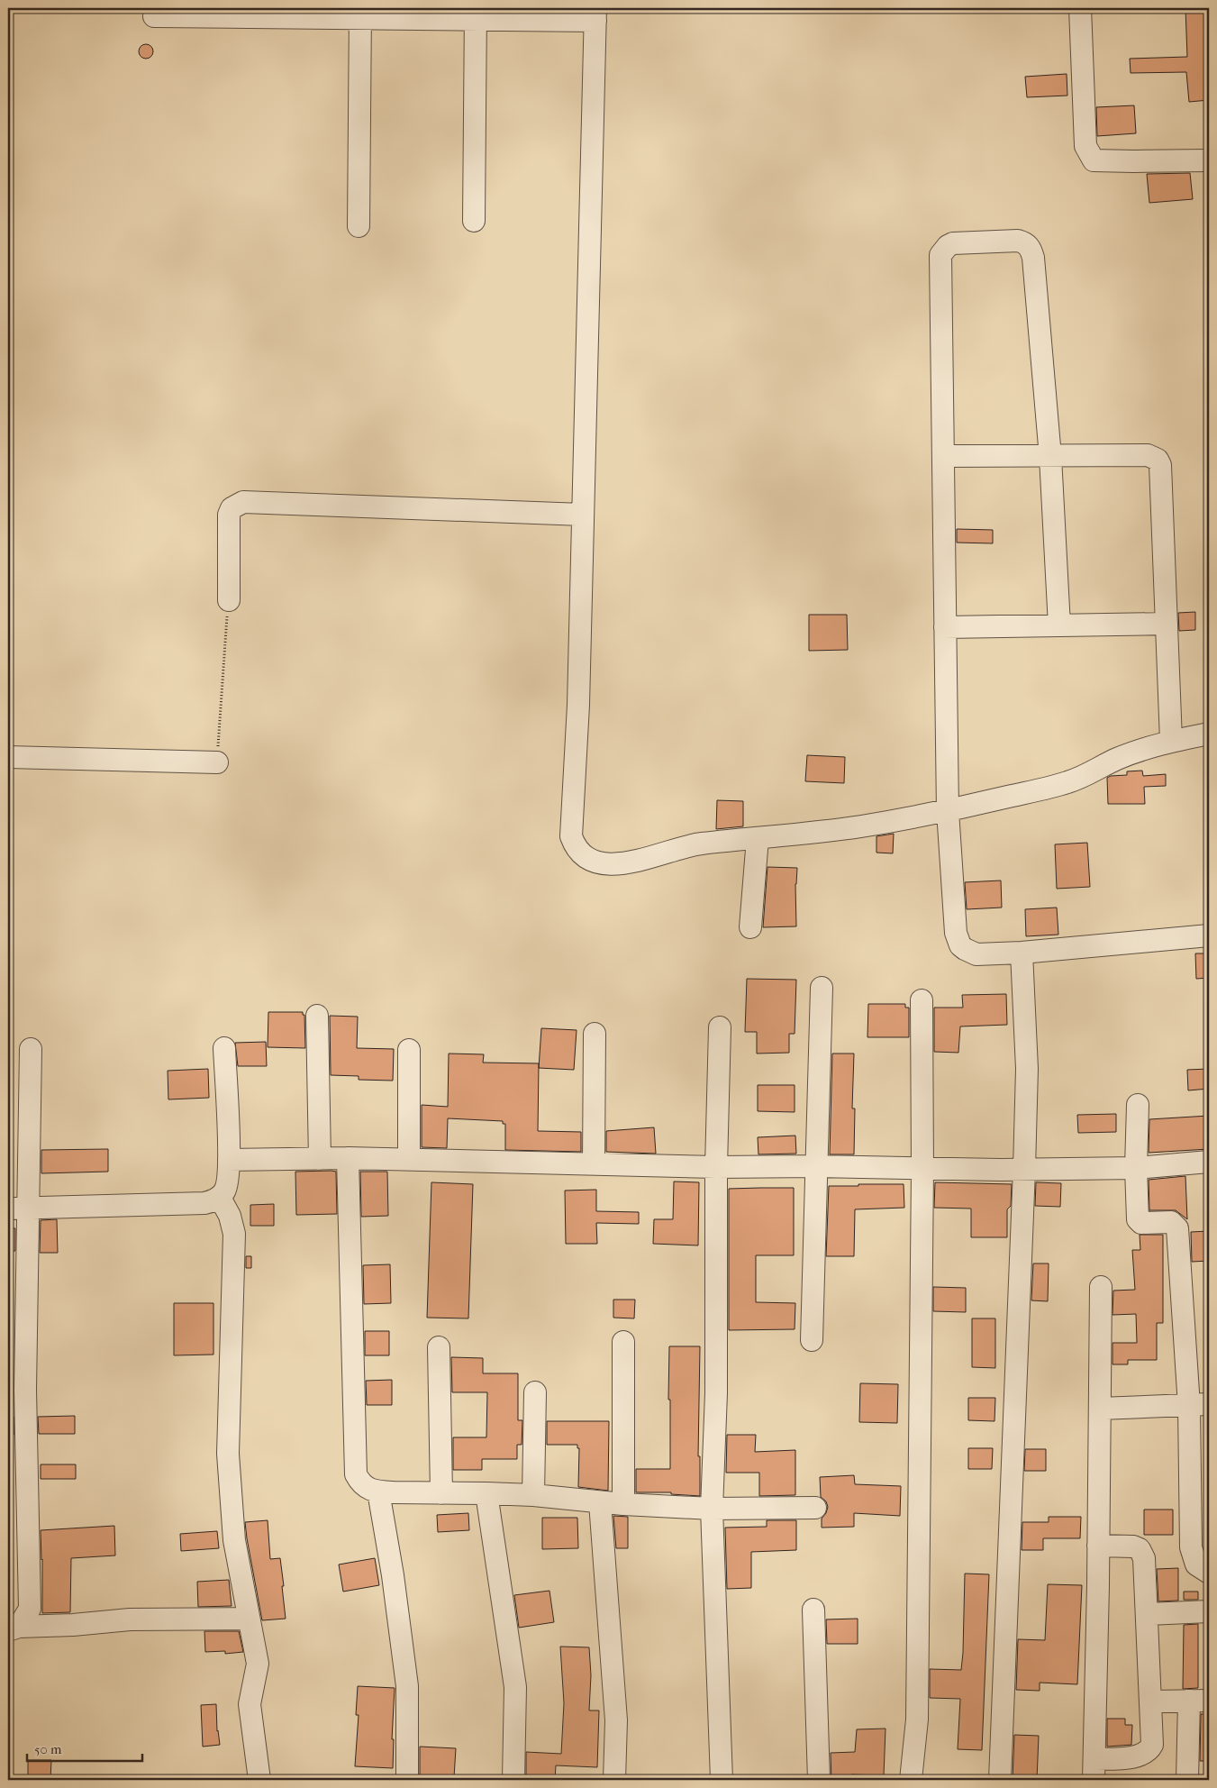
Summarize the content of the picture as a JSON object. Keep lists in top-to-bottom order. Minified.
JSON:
{"scale_bar":"50 m"}
